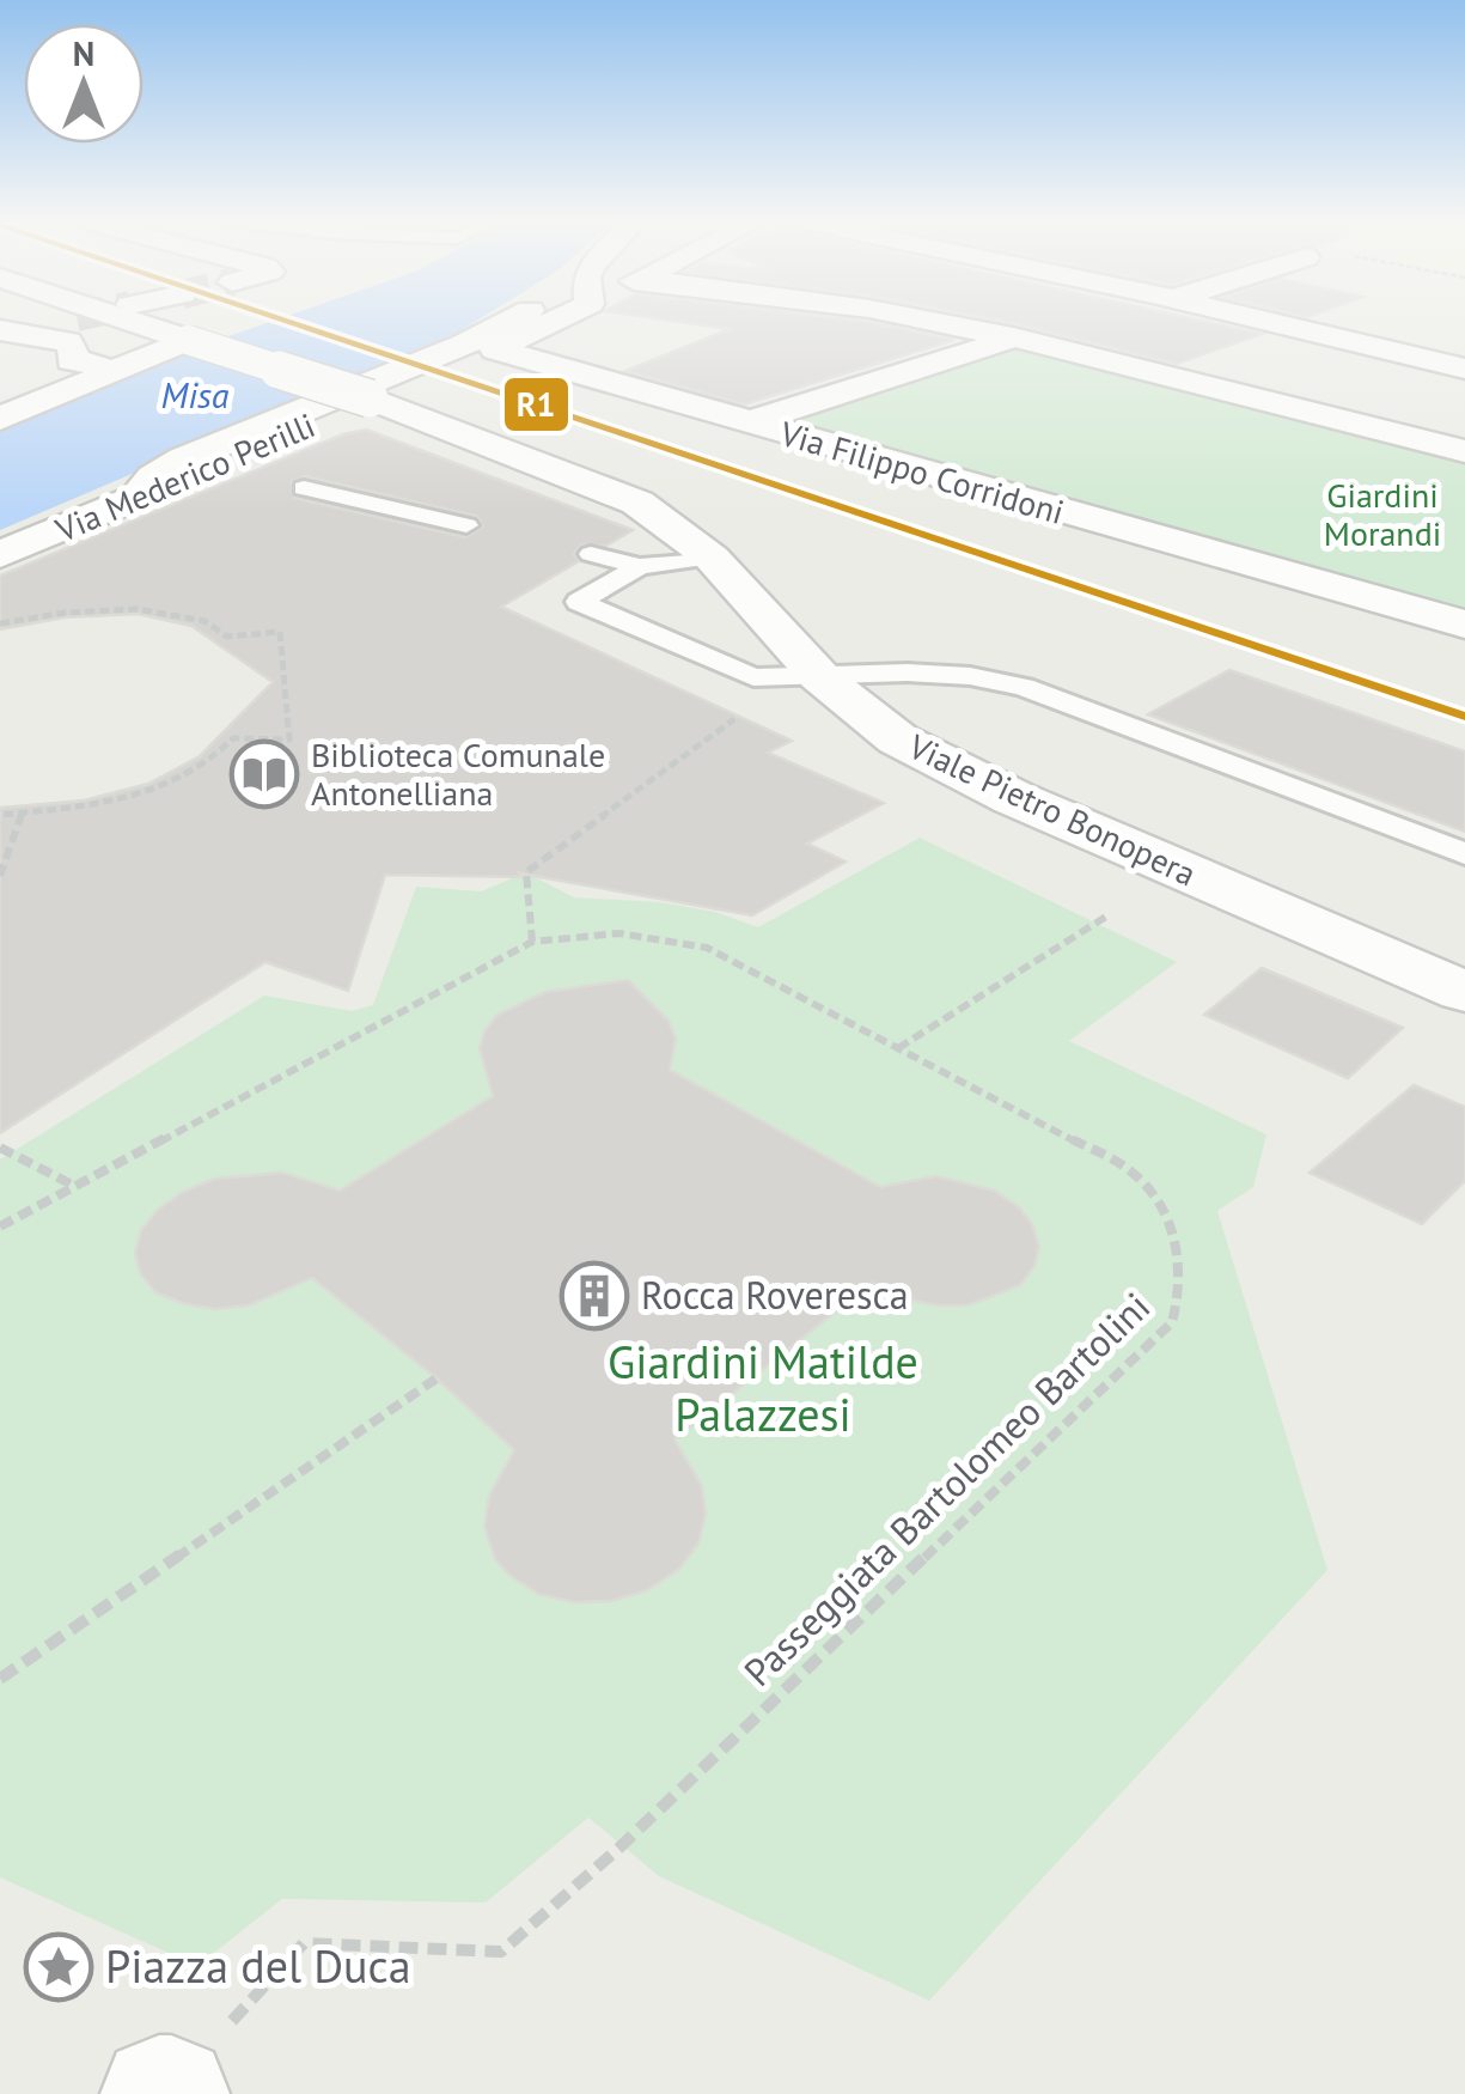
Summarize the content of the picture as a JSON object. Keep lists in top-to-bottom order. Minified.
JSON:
{"streets":{"street":["Via Filippo Corridoni","Via Mederico Perilli","Viale Pietro Bonopera"],"path":["Passeggiata Bartolomeo Bartolini"]},"crossings":[["Via Mederico Perilli","Viale Pietro Bonopera"]],"water":["Misa"],"parks":["Giardini Morandi","Giardini Matilde Palazzesi"],"places":{"library":["Biblioteca Comunale Antonelliana"],"building":["Rocca Roveresca"],"place":["Piazza del Duca"]},"lines":["transit line R1"],"north":"top"}
